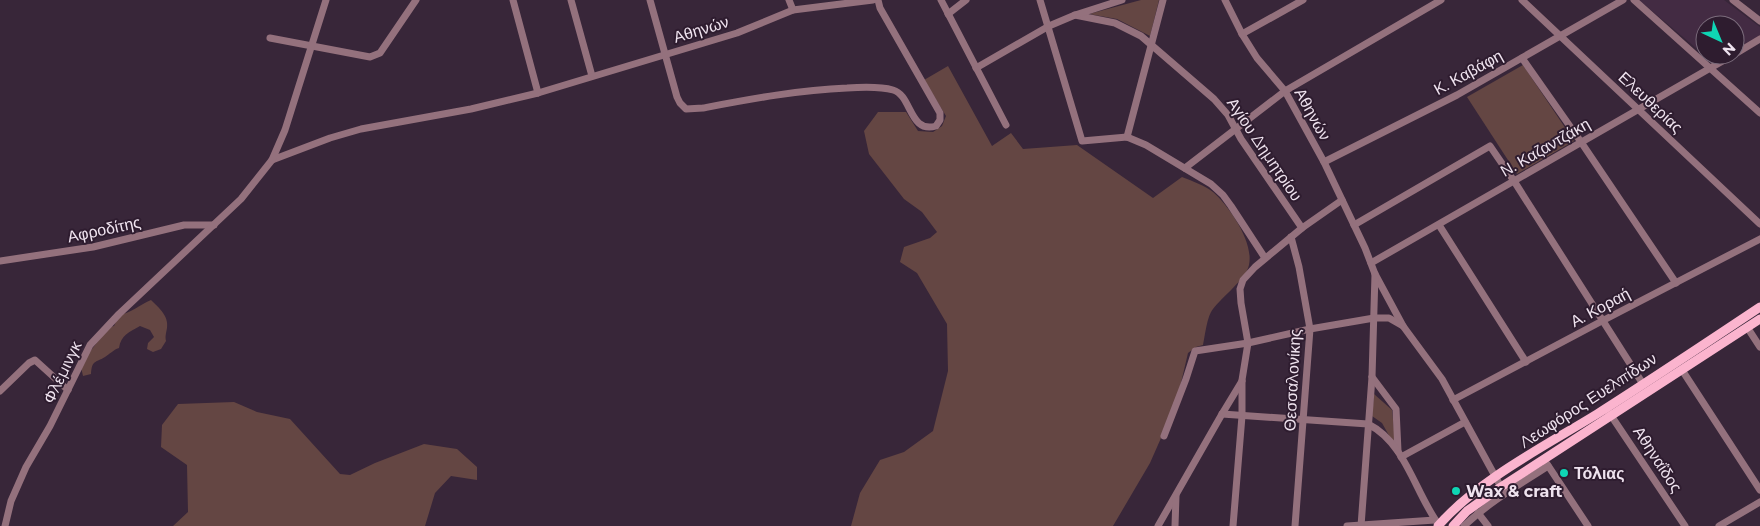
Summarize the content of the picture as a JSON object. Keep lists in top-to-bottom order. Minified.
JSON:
{"streets":{"main road":["Λεωφόρος Ευελπίδων"],"street":["Αθηνών","Κ. Καβάφη","Ελευθερίας","Ν. Καζαντζάκη","Αγίου Δημητρίου","Αφροδίτης","Α. Κοραή","Φλέμινγκ","Θεσσαλονίκης","Αθηναΐδος"]},"crossings":[["Αθηνών","Κ. Καβάφη"],["Αθηνών","Ν. Καζαντζάκη"],["Αθηνών","Φλέμινγκ"],["Κ. Καβάφη","Ελευθερίας"],["Ελευθερίας","Ν. Καζαντζάκη"],["Αφροδίτης","Φλέμινγκ"],["Λεωφόρος Ευελπίδων","Αθηναΐδος"]],"places":["Τόλιας","Wax & craft"],"north":"bottom right"}
